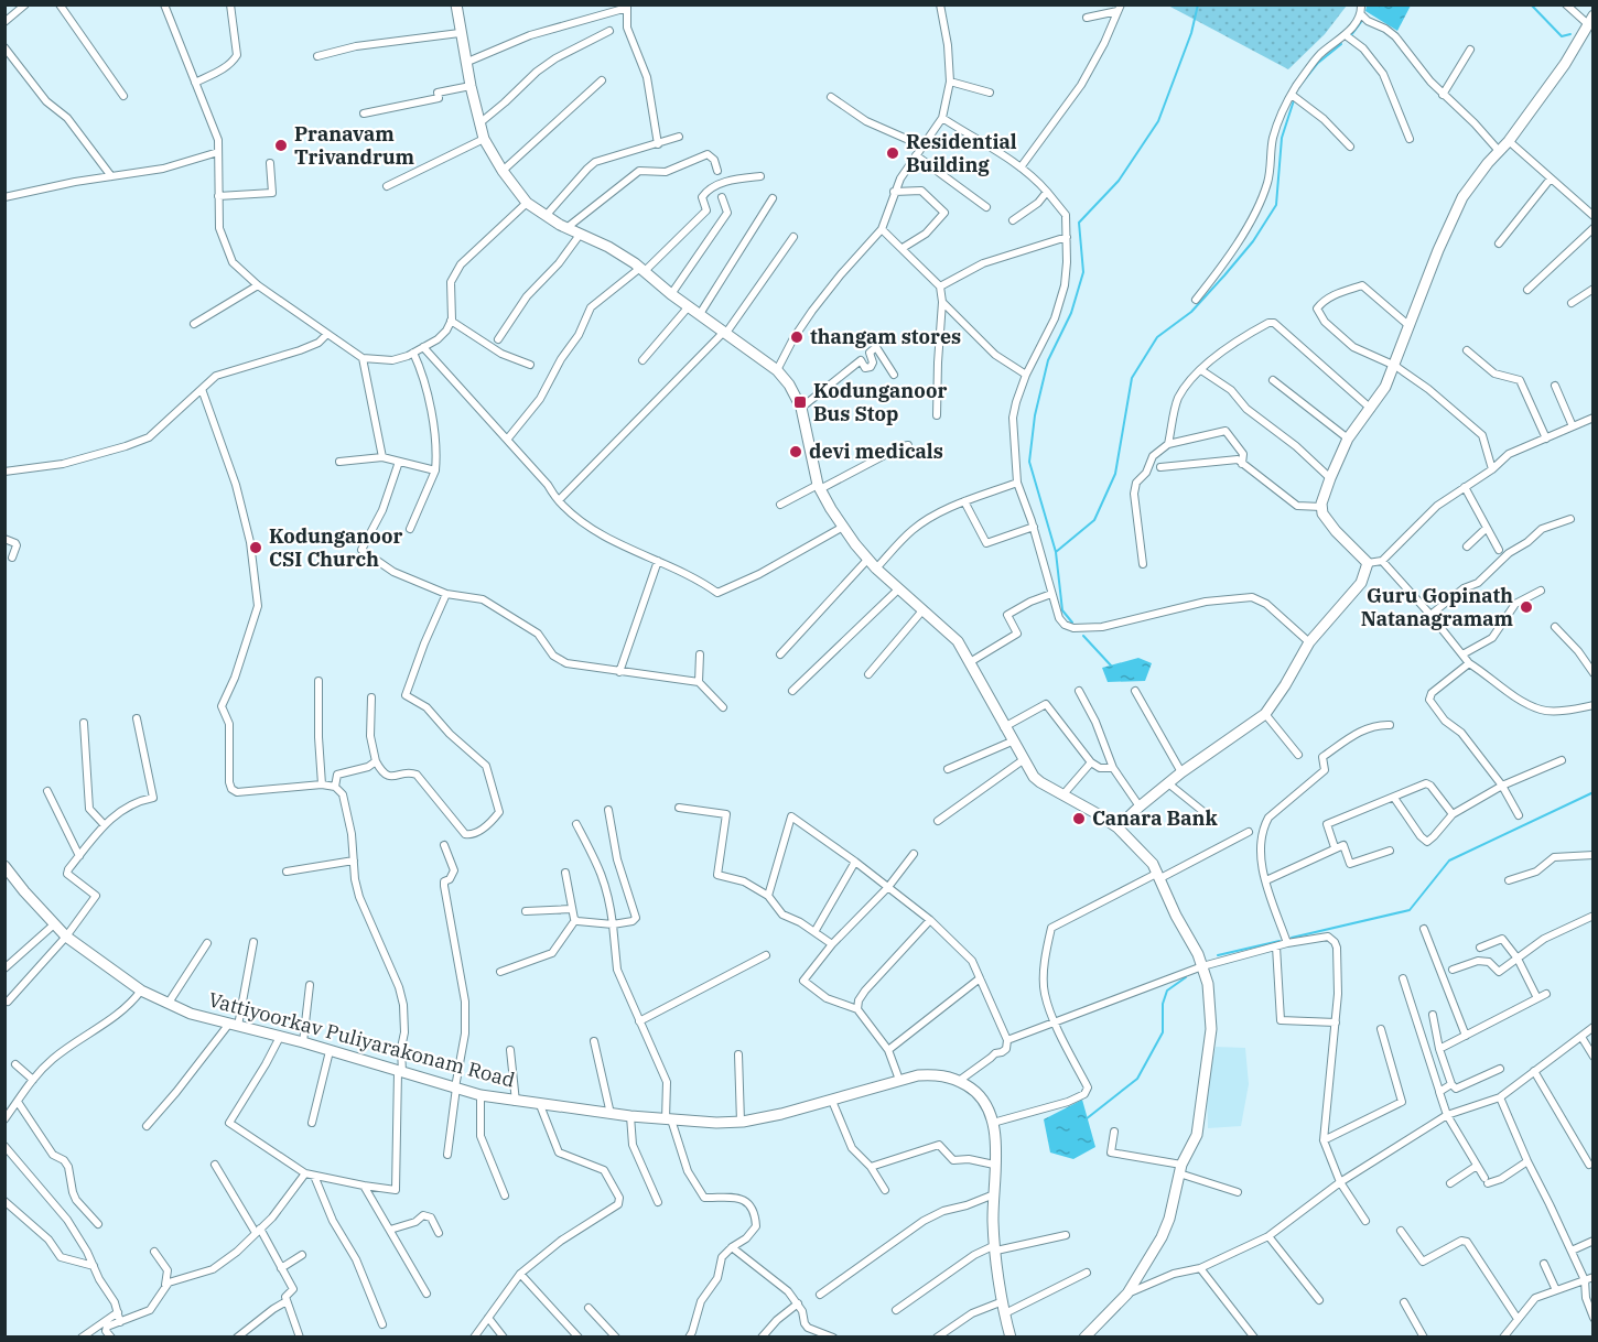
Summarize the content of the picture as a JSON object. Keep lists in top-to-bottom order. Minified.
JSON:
{"streets":{"street":["Vattiyoorkav Puliyarakonam Road"]},"places":{"other":["Pranavam Trivandrum","Residential Building","thangam stores","devi medicals","Kodunganoor CSI Church","Guru Gopinath Natanagramam","Canara Bank"],"transit":["Kodunganoor Bus Stop"]}}
